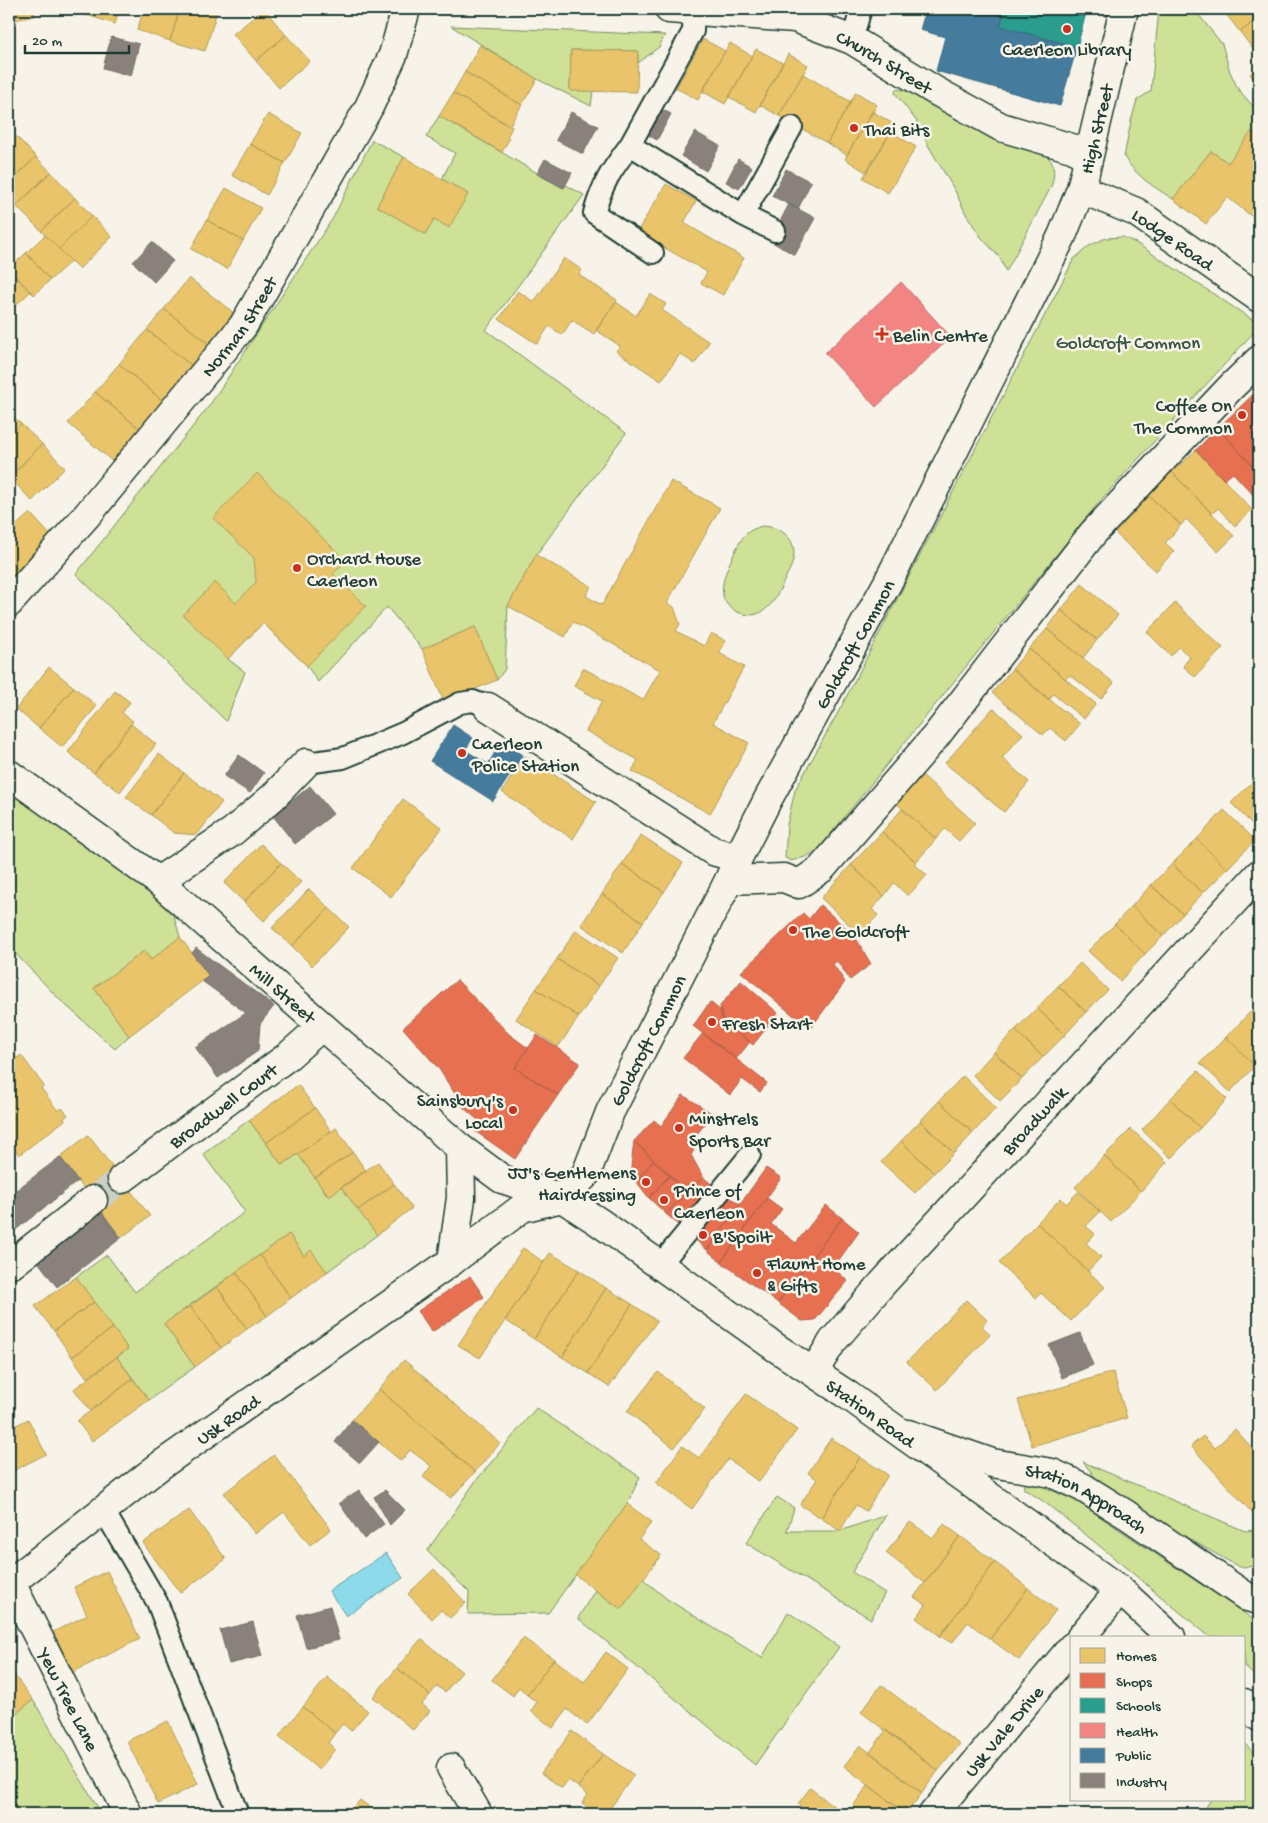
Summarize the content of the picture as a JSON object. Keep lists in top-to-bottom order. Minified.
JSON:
{"streets":{"street":["Church Street","High Street","Lodge Road","Norman Street","Goldcroft Common","Mill Street","Broadwell Court","Broadwalk","Station Road","Usk Road","Station Approach","Yew Tree Lane","Usk Vale Drive"]},"crossings":[["Church Street","High Street"],["High Street","Lodge Road"],["High Street","Goldcroft Common"],["Lodge Road","Goldcroft Common"],["Goldcroft Common","Mill Street"],["Goldcroft Common","Station Road"],["Goldcroft Common","Usk Road"],["Mill Street","Broadwell Court"],["Mill Street","Station Road"],["Mill Street","Usk Road"],["Broadwalk","Station Road"],["Station Road","Usk Road"],["Station Road","Station Approach"],["Usk Road","Yew Tree Lane"]],"parks":["Goldcroft Common"],"places":{"other":["Caerleon Library","Thai Bits","Coffee On The Common","Orchard House Caerleon","Caerleon Police Station","The Goldcroft","Fresh Start","Sainsbury's Local","Minstrels Sports Bar","JJ's Gentlemens Hairdressing","Prince of Caerleon","B'Spoilt","Flaunt Home & Gifts"],"health":["Belin Centre"]},"legend":["Homes","Shops","Schools","Health","Public","Industry"],"scale_bar":"20 m"}
